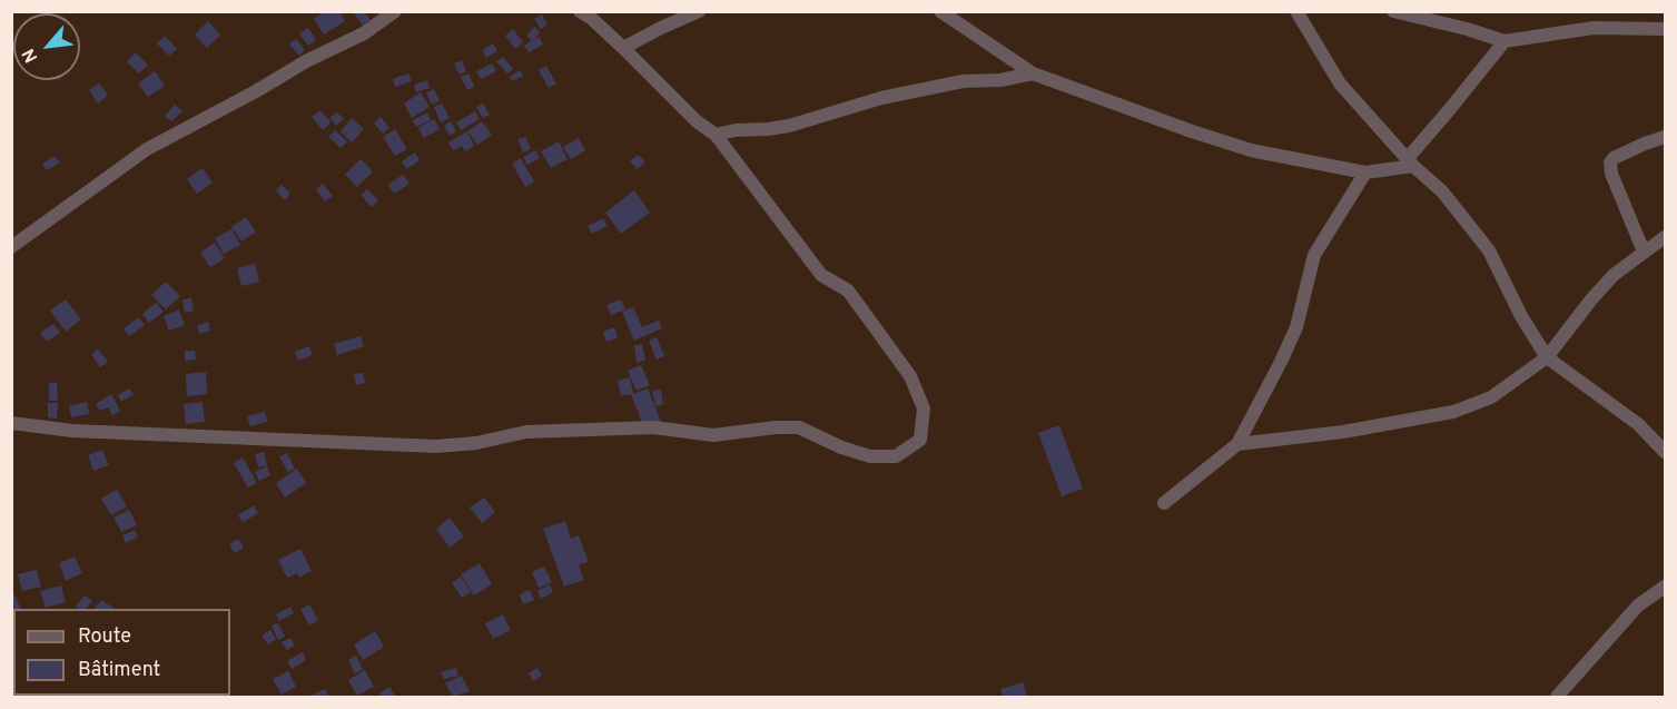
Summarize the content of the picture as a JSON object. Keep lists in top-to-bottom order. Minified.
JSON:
{"legend":["Route","Bâtiment"],"north":"bottom left"}
